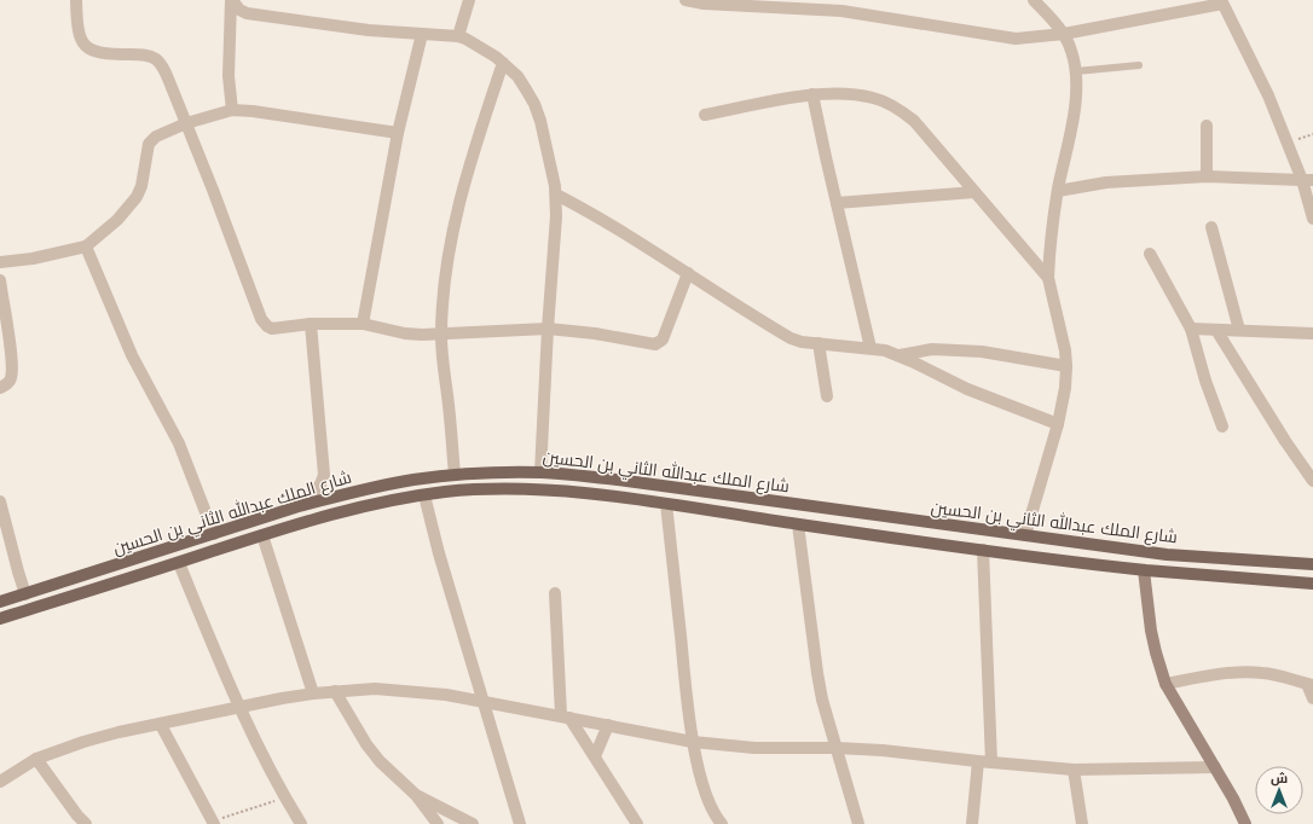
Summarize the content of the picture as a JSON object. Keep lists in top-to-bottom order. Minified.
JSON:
{"streets":{"main road":["شارع الملك عبدالله الثاني بن الحسين"]},"north":"top"}
